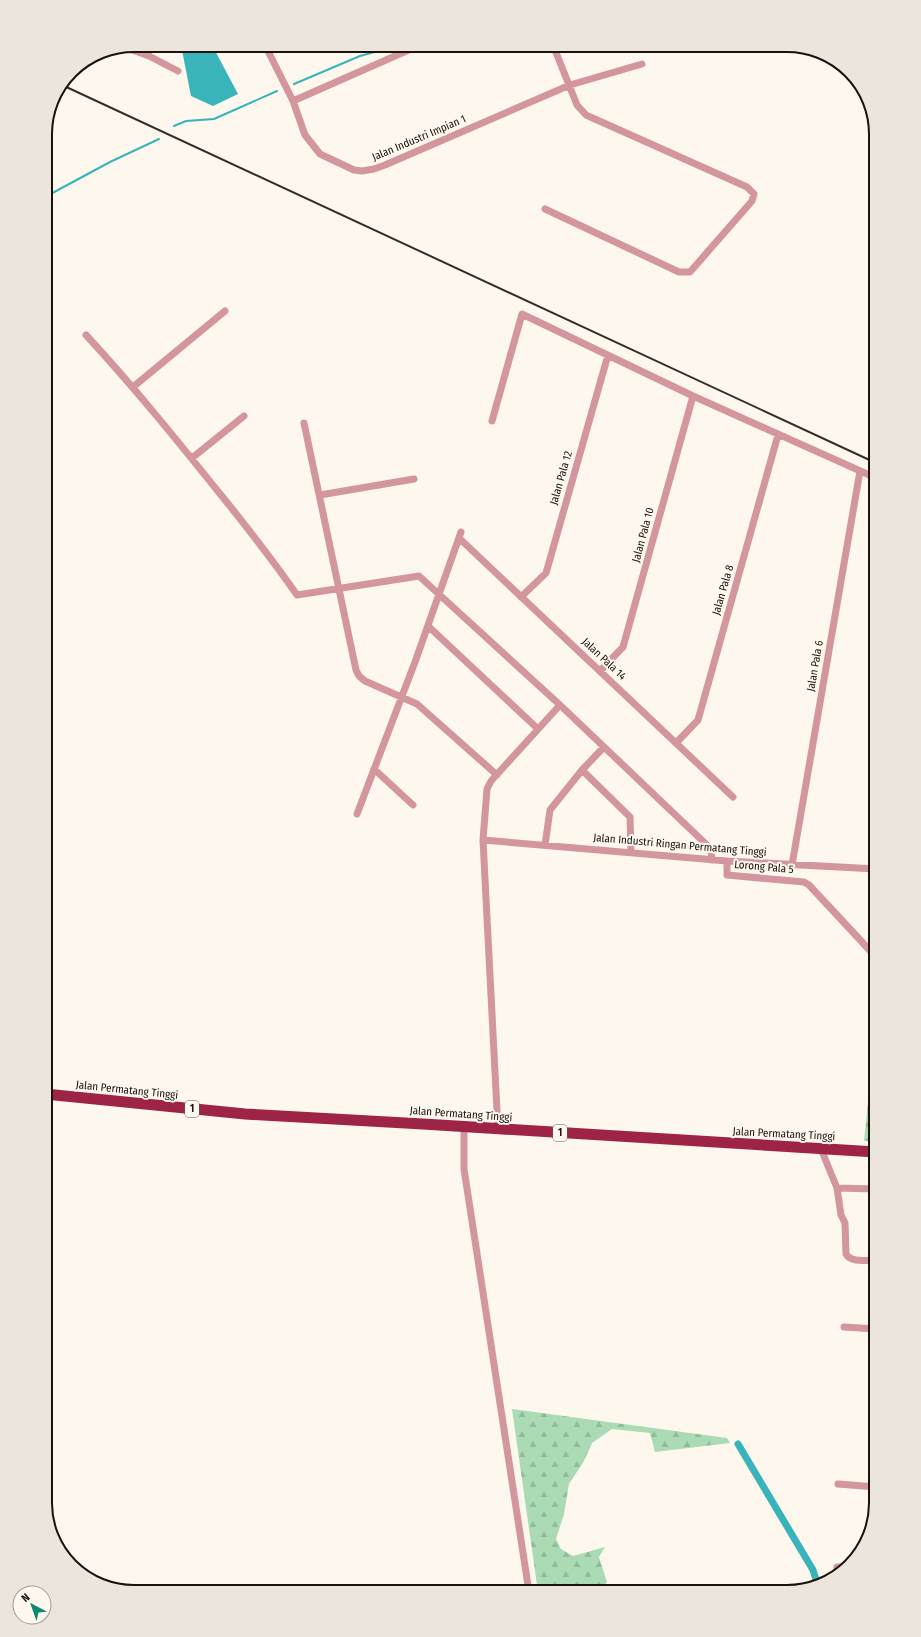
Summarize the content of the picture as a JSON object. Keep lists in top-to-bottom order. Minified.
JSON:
{"streets":{"highway":["Jalan Permatang Tinggi","1"],"street":["Jalan Industri Impian 1","Jalan Pala 12","Jalan Pala 10","Jalan Pala 8","Jalan Pala 14","Jalan Pala 6","Jalan Industri Ringan Permatang Tinggi","Lorong Pala 5"]},"crossings":[["Jalan Pala 12","Jalan Pala 14"],["Jalan Pala 10","Jalan Pala 14"],["Jalan Pala 8","Jalan Pala 14"],["Jalan Pala 6","Jalan Industri Ringan Permatang Tinggi"],["Jalan Industri Ringan Permatang Tinggi","Lorong Pala 5"]],"north":"top left"}
